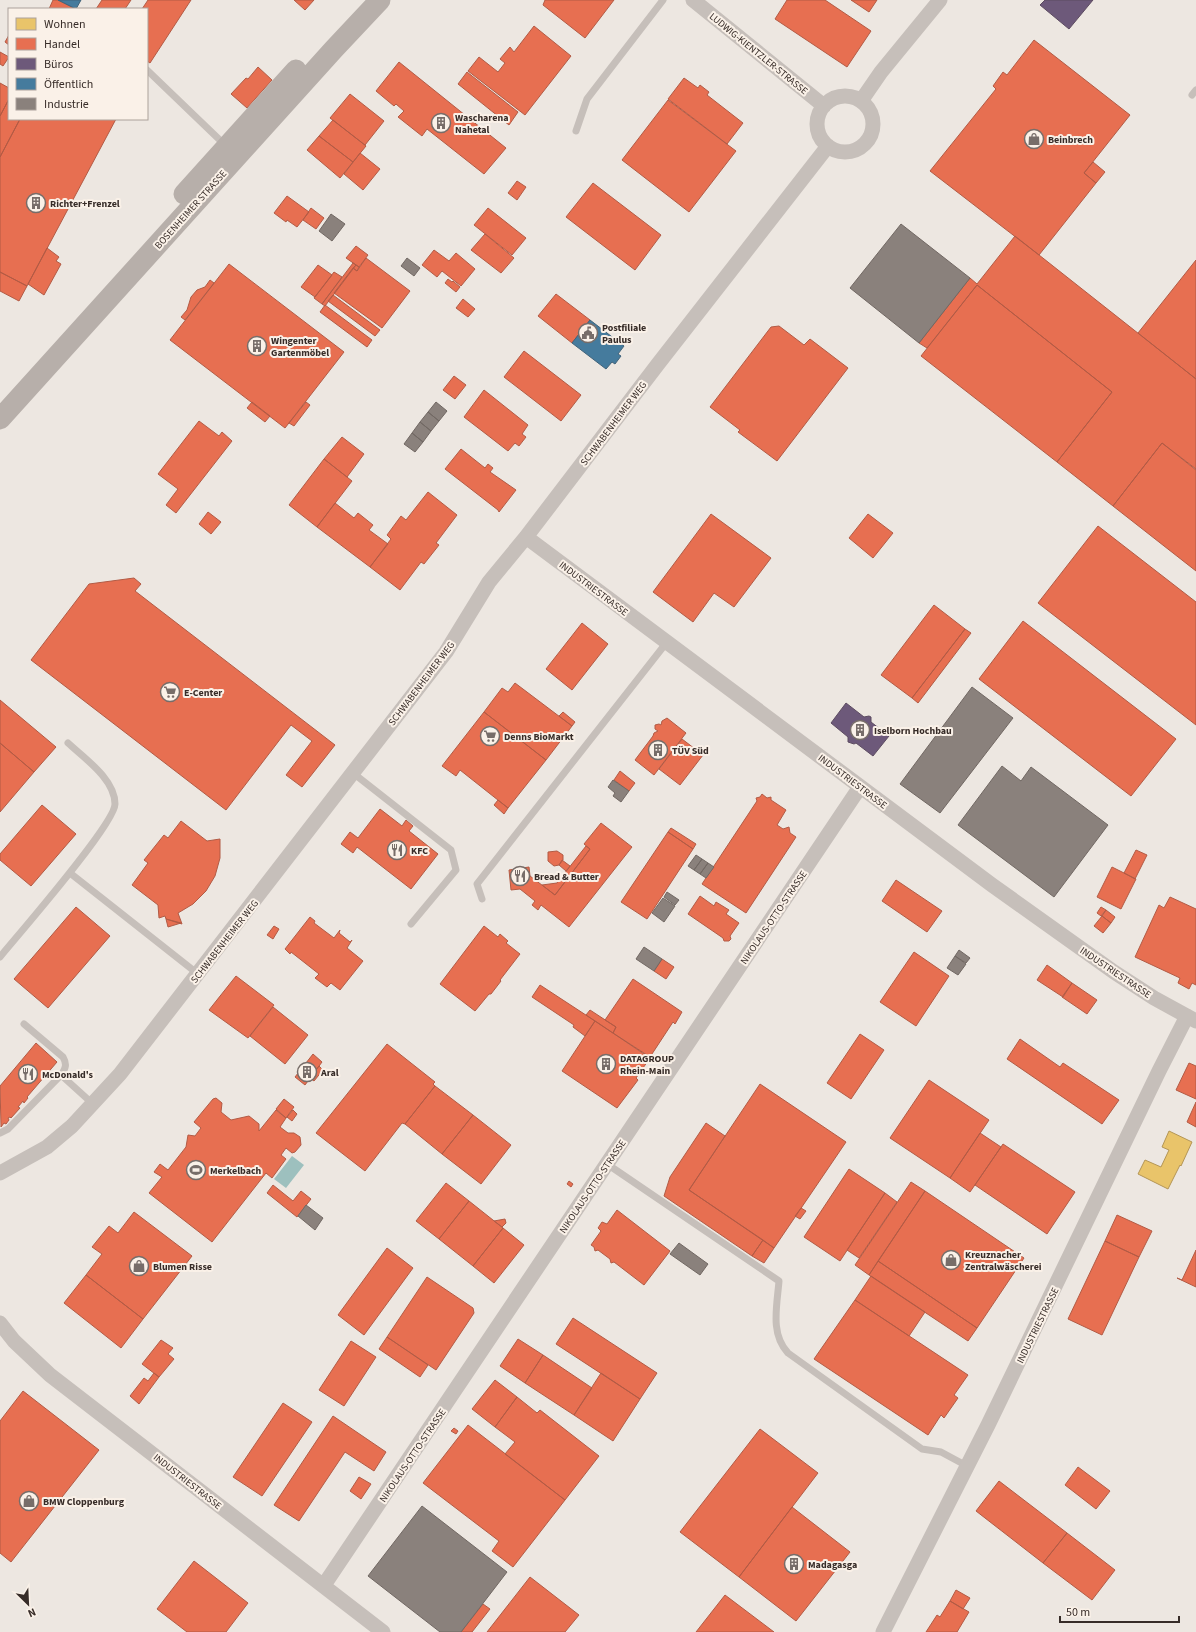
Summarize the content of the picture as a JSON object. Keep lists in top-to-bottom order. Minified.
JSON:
{"streets":{"street":["LUDWIG-KIENTZLER-STRASSE","BOSENHEIMER STRASSE","SCHWABENHEIMER WEG","INDUSTRIESTRASSE","NIKOLAUS-OTTO-STRASSE"]},"crossings":[["LUDWIG-KIENTZLER-STRASSE","SCHWABENHEIMER WEG"],["SCHWABENHEIMER WEG","INDUSTRIESTRASSE"],["INDUSTRIESTRASSE","NIKOLAUS-OTTO-STRASSE"]],"places":{"building":["Wascharena Nahetal","Richter+Frenzel","Wingenter Gartenmöbel","Iselborn Hochbau","TÜV Süd","DATAGROUP Rhein-Main","Aral","Madagasga"],"shop":["Beinbrech","Kreuznacher Zentralwäscherei","Blumen Risse","BMW Cloppenburg"],"public building":["Postfiliale Paulus"],"supermarket":["E-Center","Denns BioMarkt"],"restaurant":["KFC","Bread & Butter","McDonald's"],"sports":["Merkelbach"]},"legend":["Wohnen","Handel","Büros","Öffentlich","Industrie"],"scale_bar":"50 m","north":"bottom right"}
